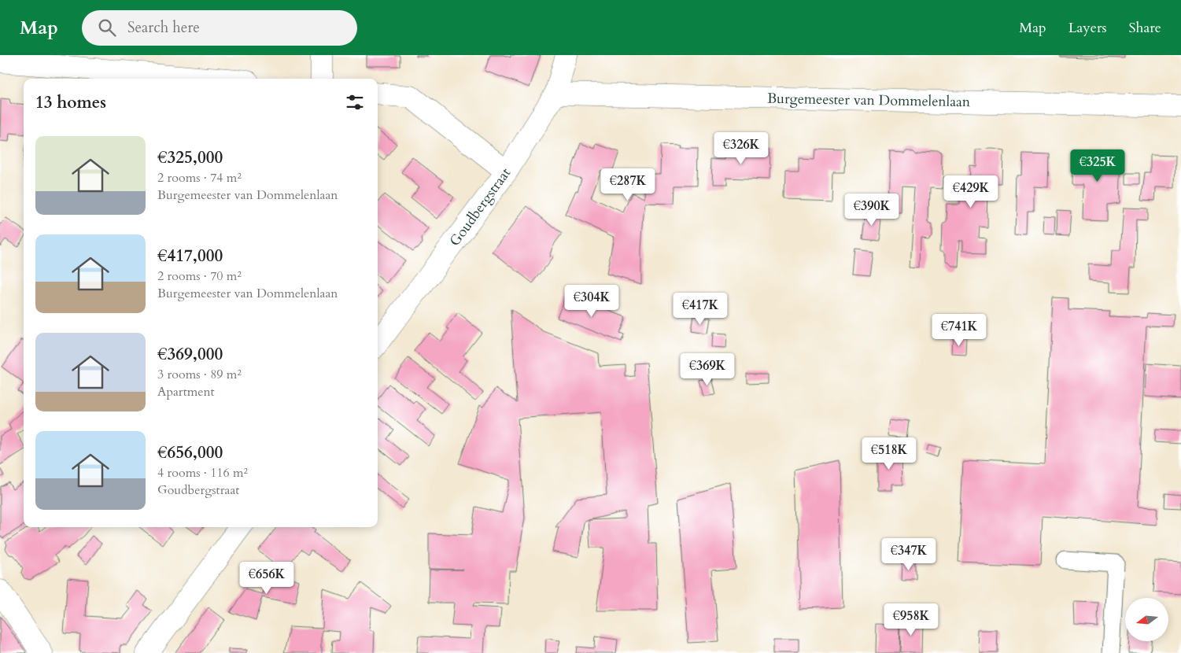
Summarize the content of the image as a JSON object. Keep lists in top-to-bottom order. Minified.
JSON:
{"streets":{"street":["Burgemeester van Dommelenlaan","Goudbergstraat"]},"crossings":[["Burgemeester van Dommelenlaan","Goudbergstraat"]],"north":"left","page":{"header":"Map","search":"Search here","nav":["Map","Layers","Share"],"heading":"13 homes","list":[{"name":"€325,000","note":"2 rooms · 74 m² · Burgemeester van Dommelenlaan"},{"name":"€417,000","note":"2 rooms · 70 m² · Burgemeester van Dommelenlaan"},{"name":"€369,000","note":"3 rooms · 89 m² · Apartment"},{"name":"€656,000","note":"4 rooms · 116 m² · Goudbergstraat"}],"price":["€326K","€325K","€287K","€429K","€390K","€304K","€417K","€741K","€369K","€518K","€347K","€656K","€958K"]}}
